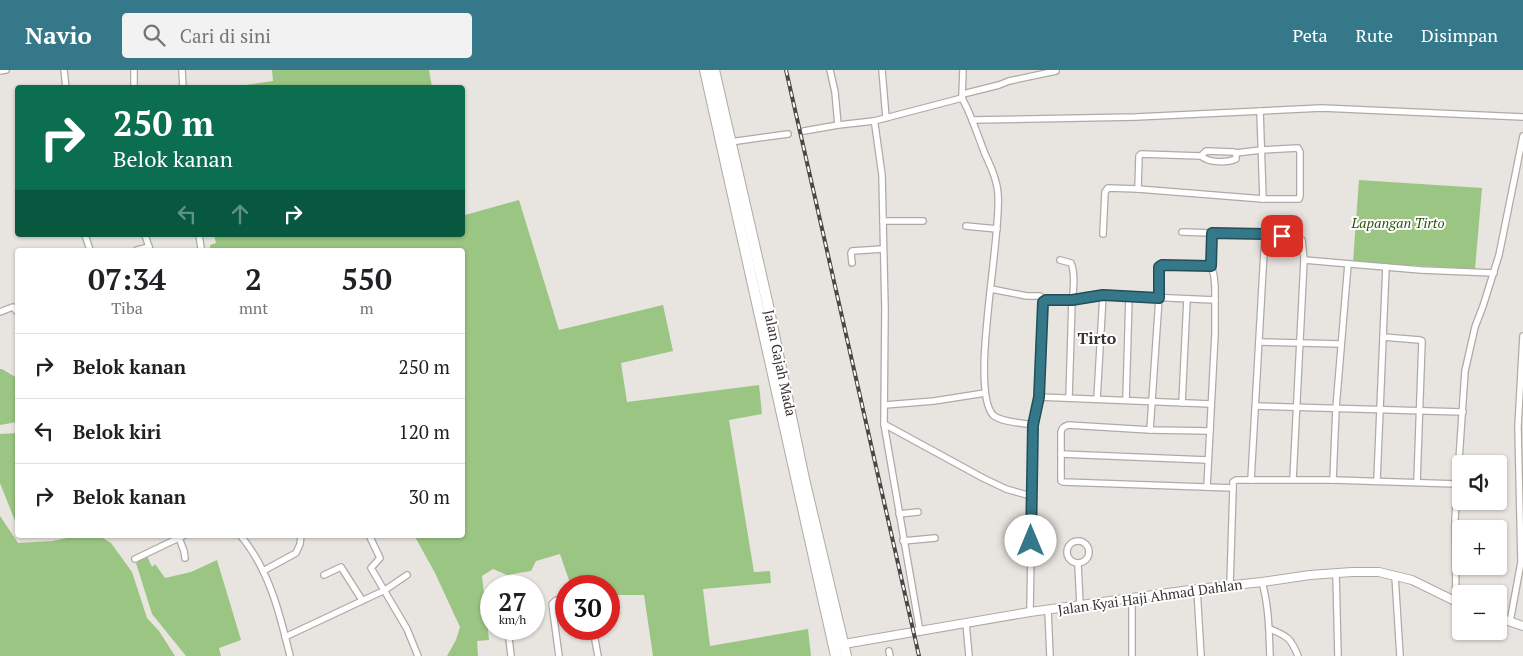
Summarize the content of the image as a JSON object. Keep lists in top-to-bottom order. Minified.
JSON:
{"streets":{"highway":["Jalan Gajah Mada"],"street":["Jalan Kyai Haji Ahmad Dahlan"]},"crossings":[["Jalan Gajah Mada","Jalan Kyai Haji Ahmad Dahlan"]],"districts":["Tirto"],"parks":["Lapangan Tirto"],"page":{"header":"Navio","search":"Cari di sini","nav":["Peta","Rute","Disimpan"],"turn":["250 m","Belok kanan"],"eta":["07:34","Tiba","2","mnt","550","m"],"list":[{"name":"Belok kanan","value":"250 m"},{"name":"Belok kiri","value":"120 m"},{"name":"Belok kanan","value":"30 m"}],"map_buttons":["+","−"],"speed":"27 km/h","limit":"30"}}
